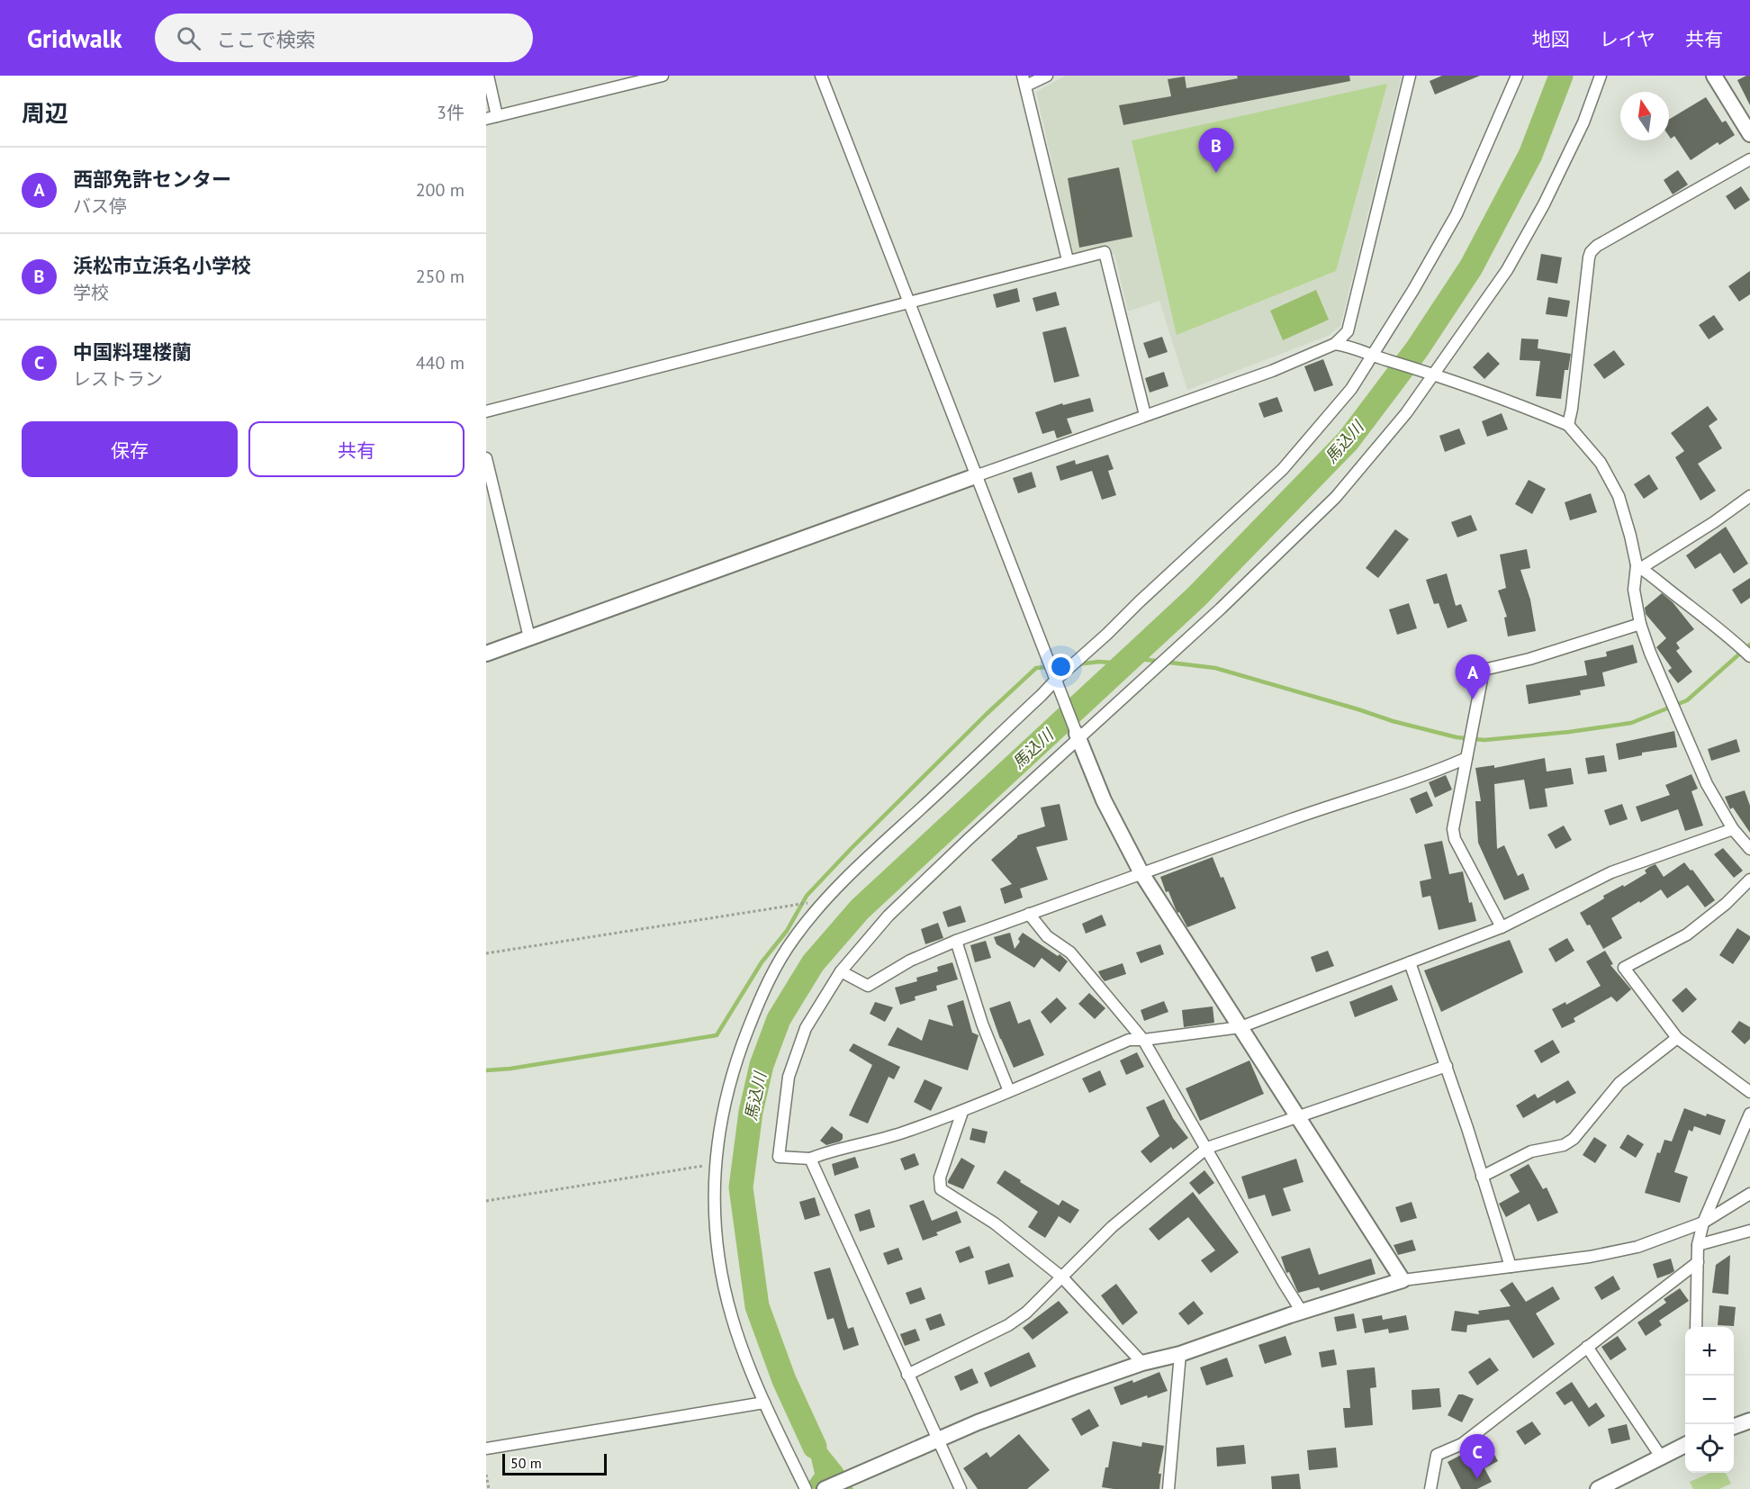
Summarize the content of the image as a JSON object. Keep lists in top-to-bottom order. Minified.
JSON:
{"water":["馬込川"],"scale_bar":"50 m","north":"top","page":{"header":"Gridwalk","search":"ここで検索","nav":["地図","レイヤ","共有"],"heading":["周辺","3件"],"pins":["B","A","C"],"list":[{"mark":"A","name":"西部免許センター","note":"バス停","value":"200 m"},{"mark":"B","name":"浜松市立浜名小学校","note":"学校","value":"250 m"},{"mark":"C","name":"中国料理楼蘭","note":"レストラン","value":"440 m"}],"buttons":["保存","共有"],"map_buttons":["+","−"],"scale":"50 m"}}
